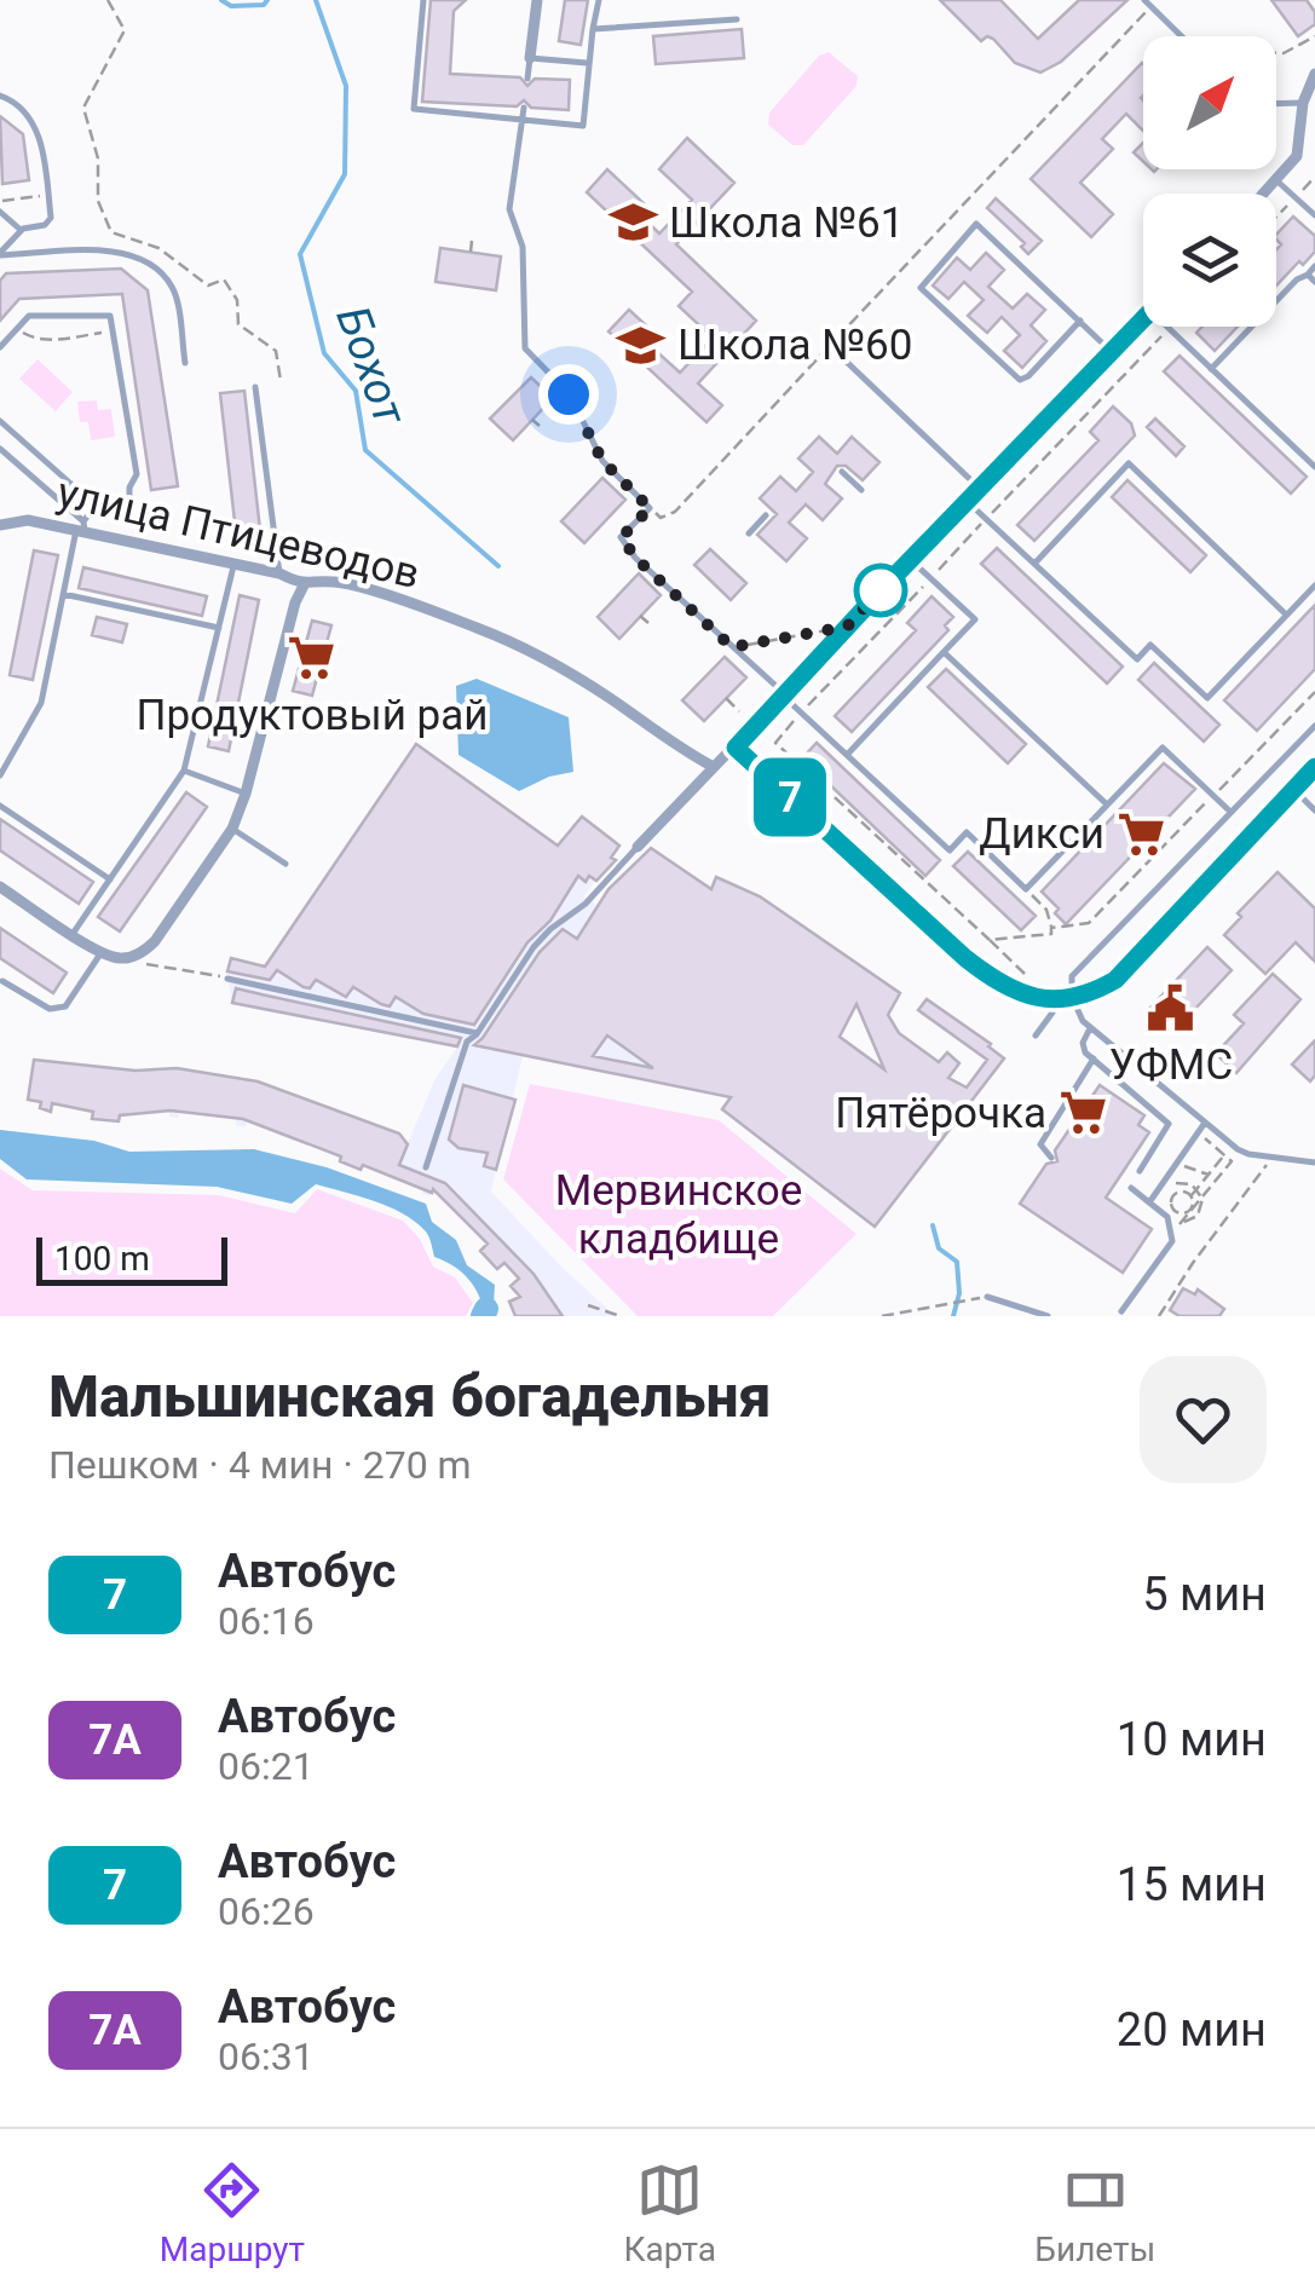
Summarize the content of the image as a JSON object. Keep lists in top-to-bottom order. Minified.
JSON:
{"streets":{"street":["улица Птицеводов"]},"water":["Бохот"],"parks":["Мервинское кладбище"],"places":{"school or university":["Школа №61","Школа №60"],"supermarket":["Продуктовый рай","Дикси","Пятёрочка"],"public building":["УФМС"]},"lines":["bus line 7"],"scale_bar":"100 m","north":"top right","page":{"on_map":"7","scale":"100 m","heading":["Мальшинская богадельня","Пешком · 4 мин · 270 m"],"list":[{"mark":"7","name":"Автобус","note":"06:16","value":"5 мин"},{"mark":"7А","name":"Автобус","note":"06:21","value":"10 мин"},{"mark":"7","name":"Автобус","note":"06:26","value":"15 мин"},{"mark":"7А","name":"Автобус","note":"06:31","value":"20 мин"}],"tabs":["Маршрут","Карта","Билеты"]}}
